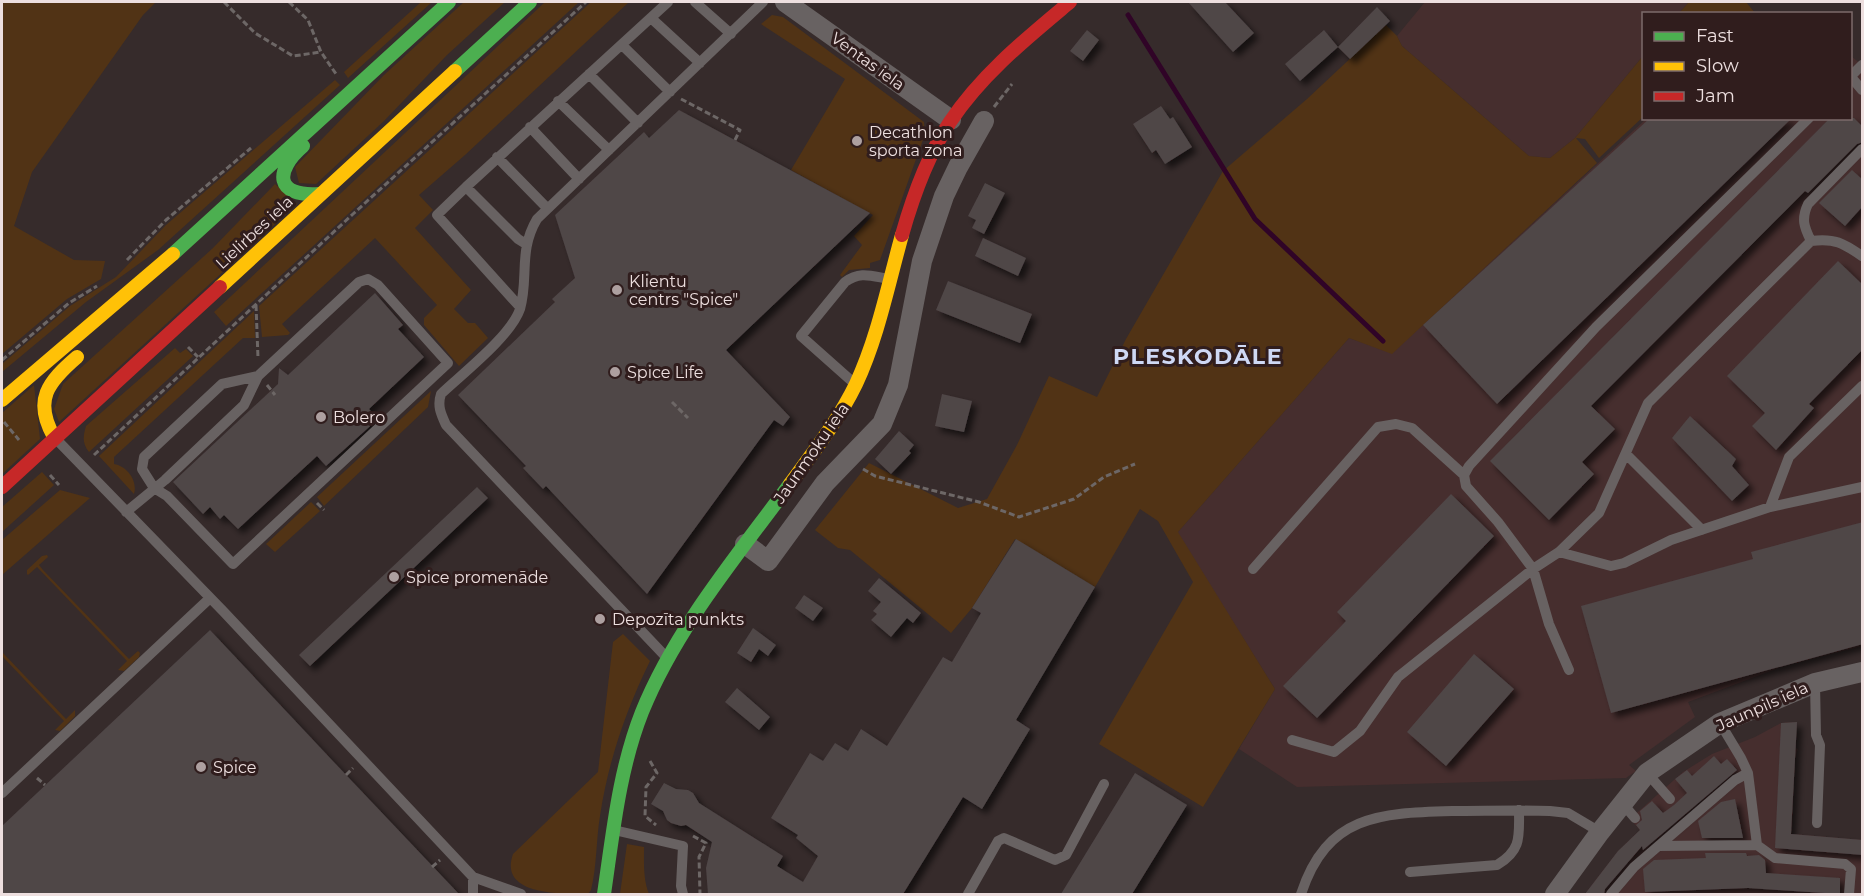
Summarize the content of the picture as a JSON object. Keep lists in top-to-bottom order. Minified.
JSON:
{"streets":{"main road":["Lielirbes iela","Jaunmoku iela"],"street":["Ventas iela","Jaunpils iela"]},"crossings":[["Ventas iela","Jaunmoku iela"]],"districts":["PLESKODĀLE"],"places":["Decathlon sporta zona","Klientu centrs \"Spice\"","Spice Life","Bolero","Spice promenāde","Depozīta punkts","Spice"],"legend":["Fast","Slow","Jam"]}
